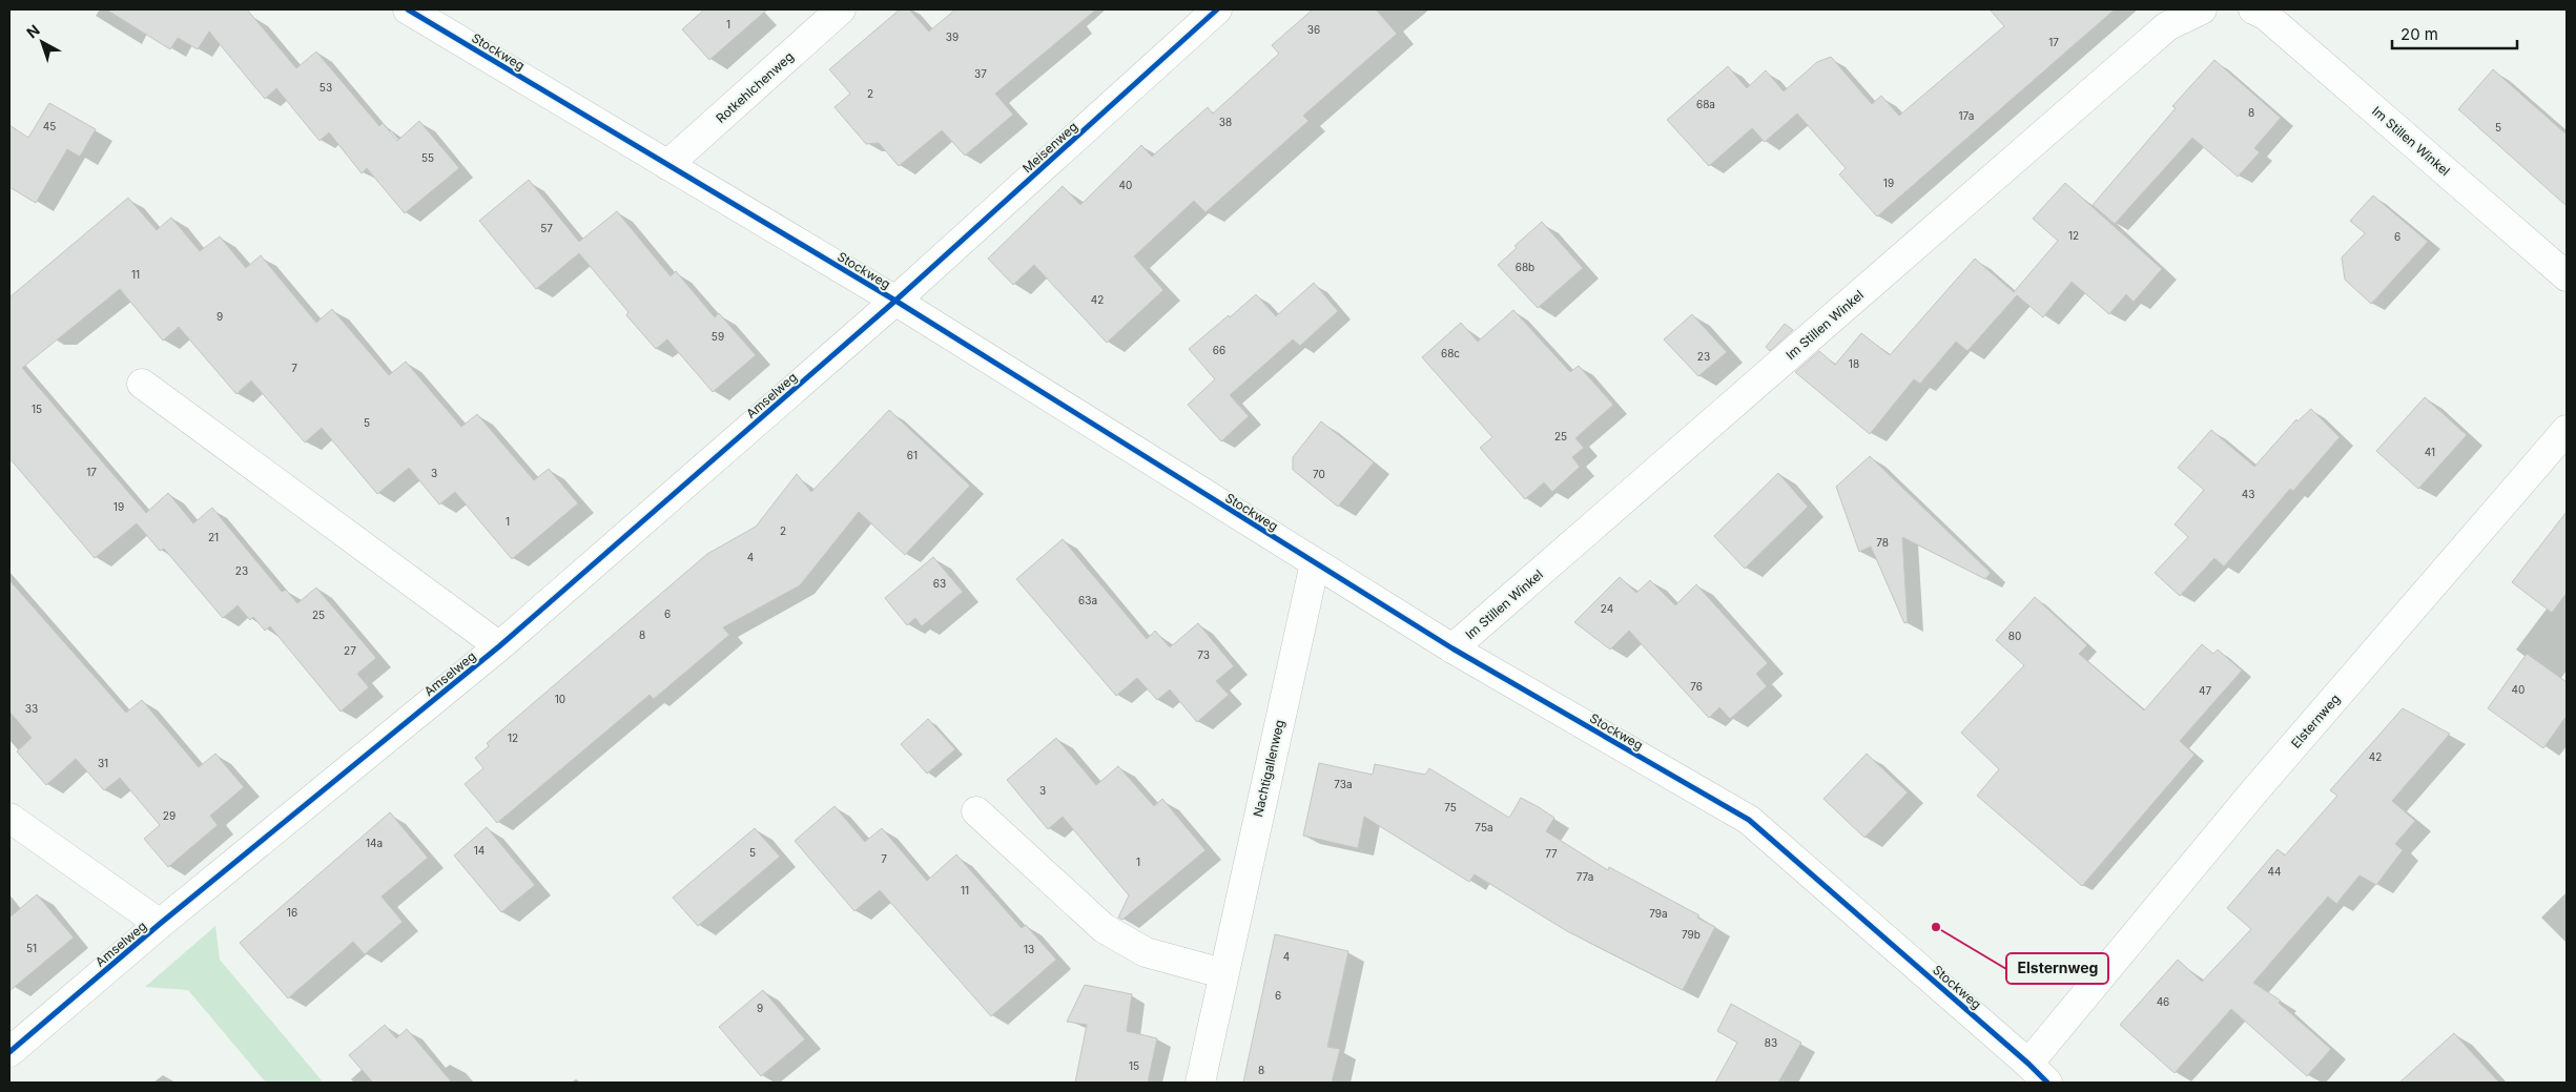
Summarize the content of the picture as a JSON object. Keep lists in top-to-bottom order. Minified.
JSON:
{"streets":{"street":["Stockweg","Rotkehlchenweg","Im Stillen Winkel","Meisenweg","Amselweg","Elsternweg","Nachtigallenweg"]},"crossings":[["Stockweg","Rotkehlchenweg"],["Stockweg","Im Stillen Winkel"],["Stockweg","Meisenweg"],["Stockweg","Amselweg"],["Stockweg","Elsternweg"],["Stockweg","Nachtigallenweg"],["Meisenweg","Amselweg"]],"places":["Elsternweg"],"house_numbers":["1","36","39","17","37","53","2","68a","8","17a","38","45","5","55","19","40","57","12","6","68b","11","42","9","59","66","68c","23","18","7","15","5","25","41","61","17","3","70","43","19","1","2","21","78","4","23","63","63a","24","6","25","8","80","27","73","76","40","47","10","33","12","42","31","73a","3","75","29","75a","14a","14","5","77","7","1","44","77a","11","16","79a","79b","51","13","4","6","46","9","83","15","8"],"scale_bar":"20 m","north":"top left"}
